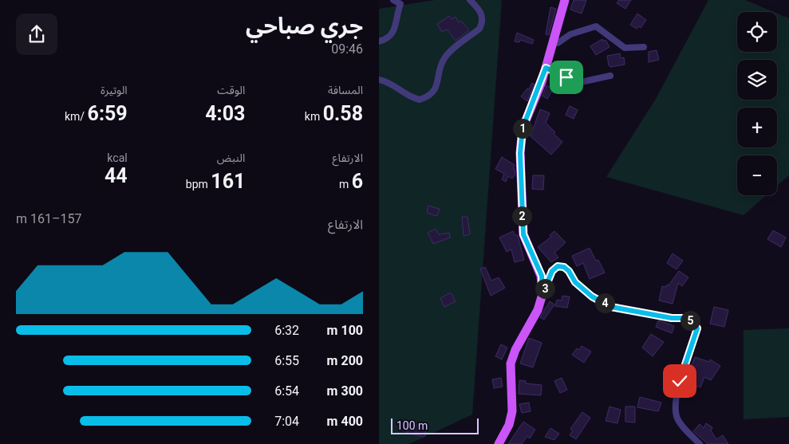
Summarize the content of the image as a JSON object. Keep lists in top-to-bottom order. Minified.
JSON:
{"scale_bar":"100 m","page":{"heading":["جري صباحي","09:46"],"map_buttons":["+","−"],"stats":[["المسافة","0.58 km"],["الوقت","4:03"],["الوتيرة","6:59 /km"],["الارتفاع","6 m"],["النبض","161 bpm"],["kcal","44"]],"pins":["1","2","3","4","5"],"chart":["الارتفاع","157–161 m"],"list":[{"name":"100 m","note":"6:32"},{"name":"200 m","note":"6:55"},{"name":"300 m","note":"6:54"},{"name":"400 m","note":"7:04"}],"scale":"100 m"}}
